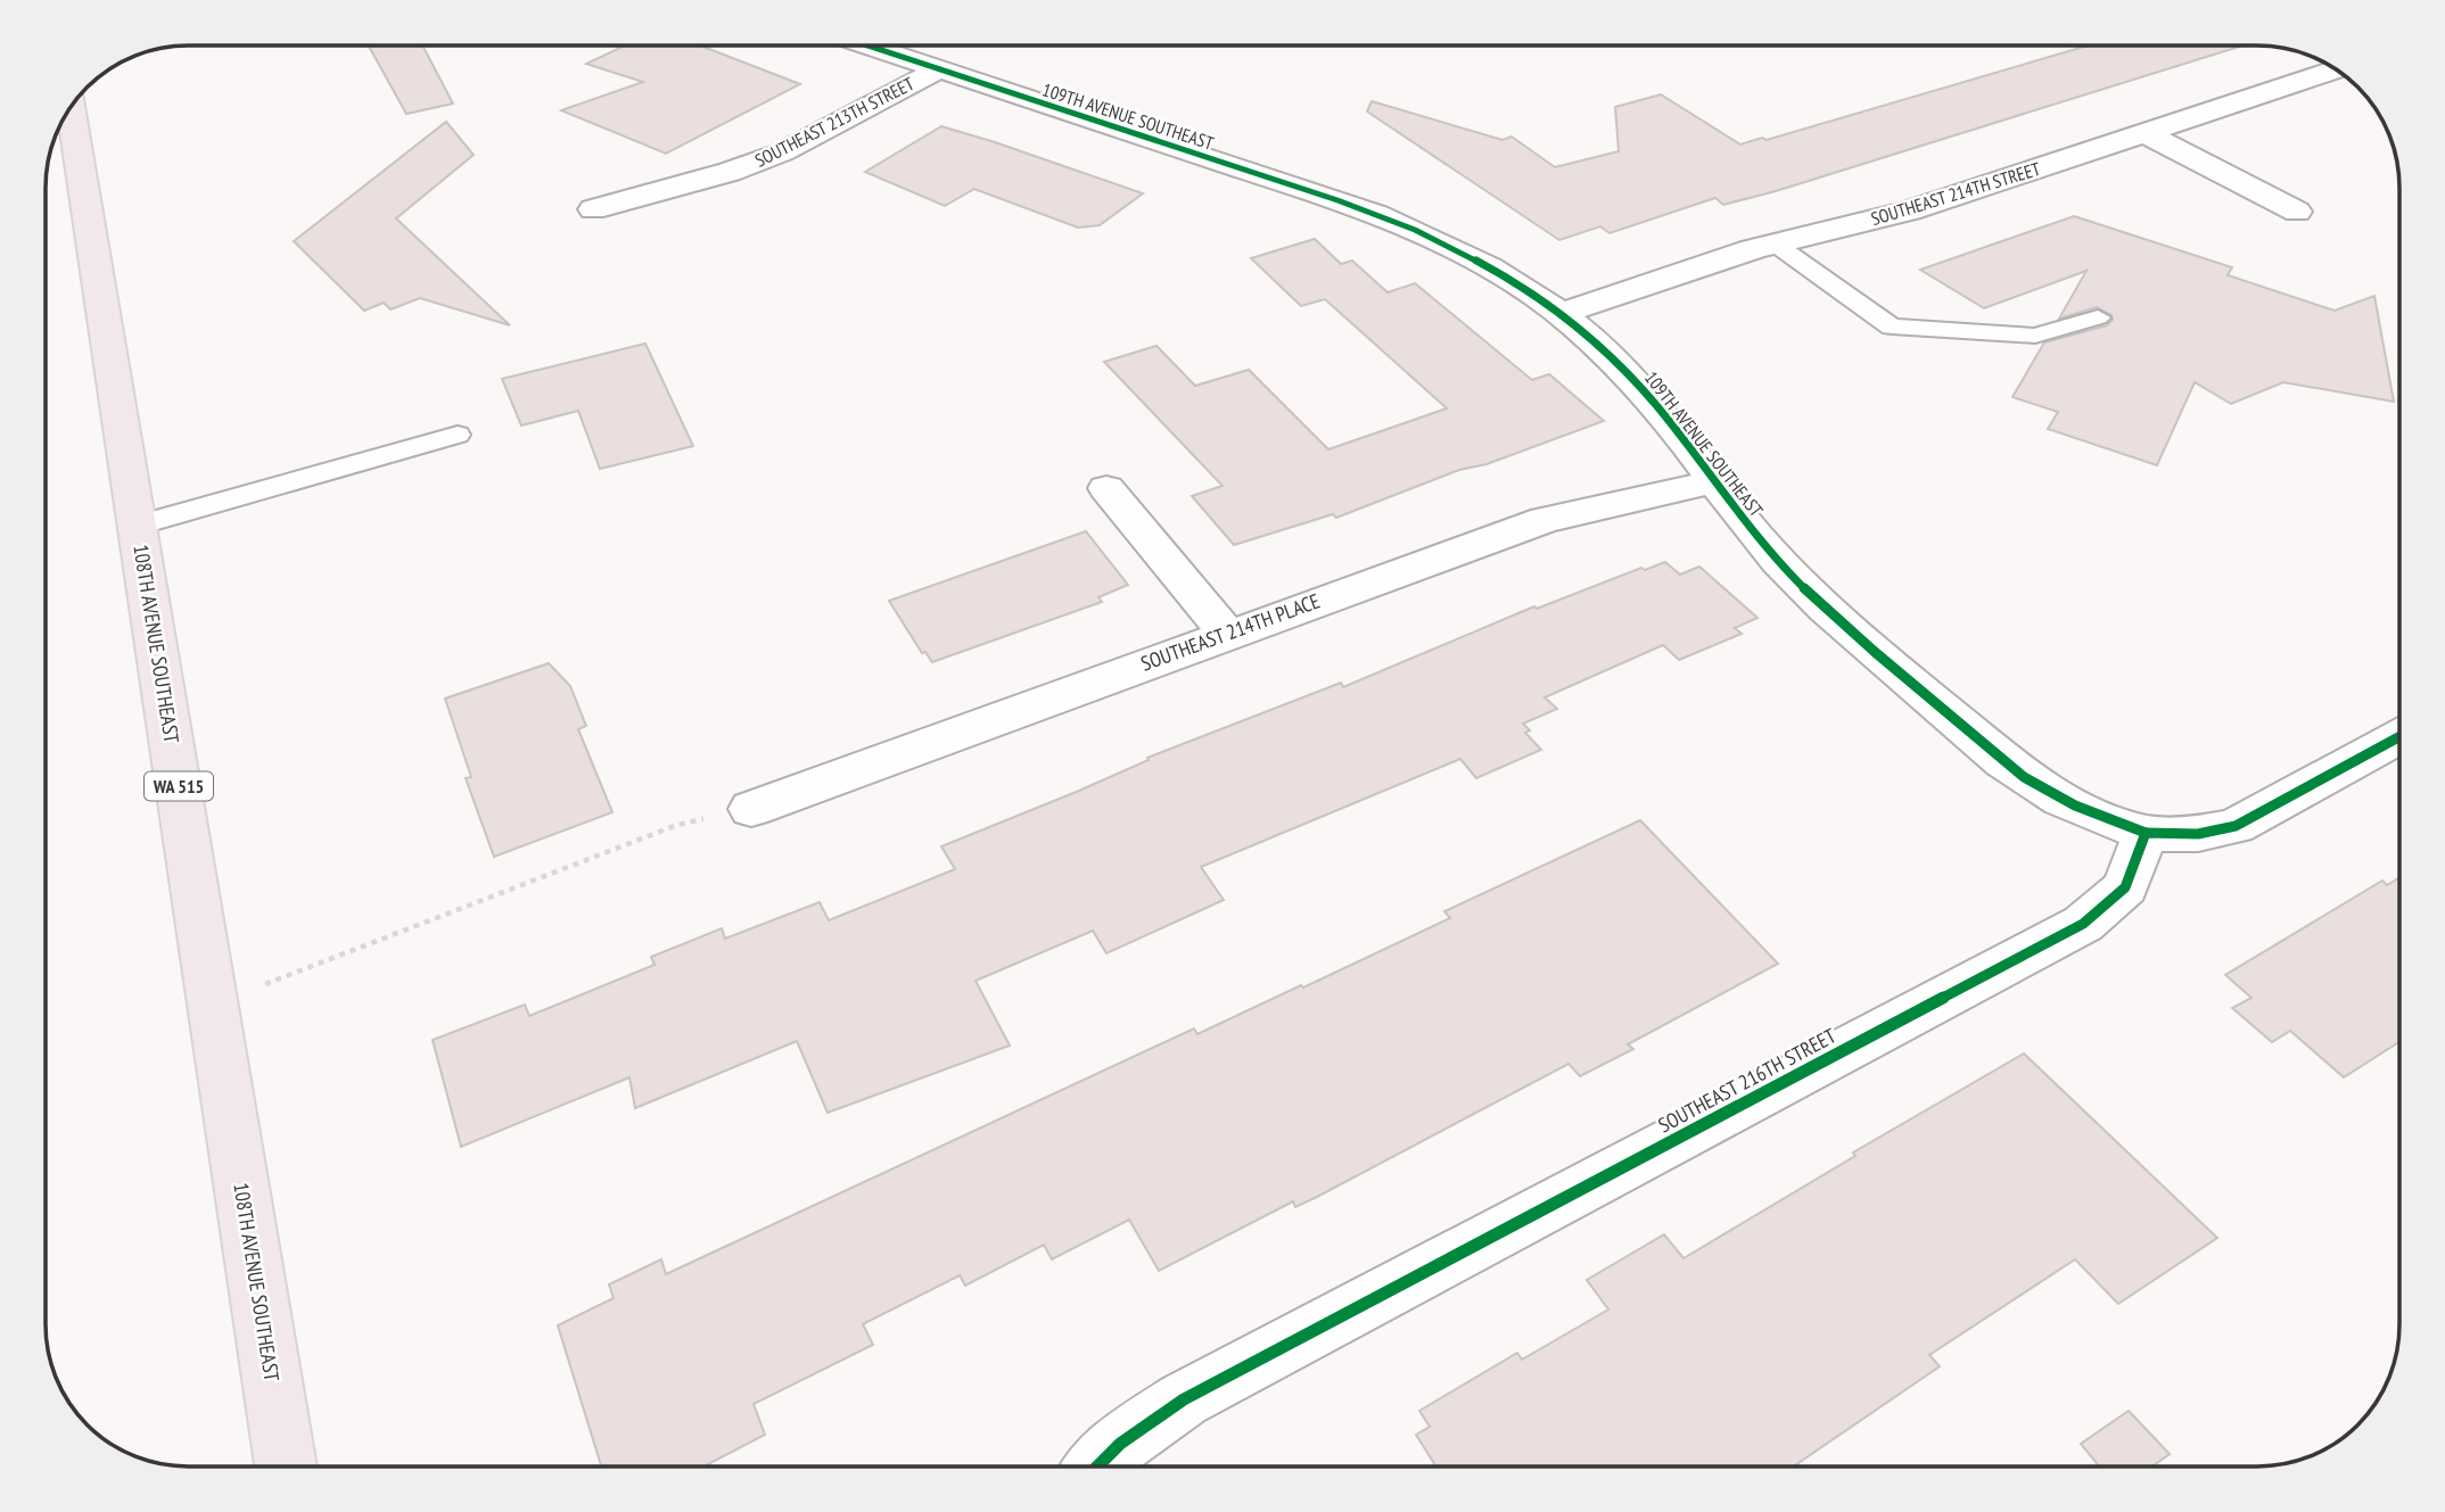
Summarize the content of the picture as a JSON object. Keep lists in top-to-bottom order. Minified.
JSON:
{"streets":{"main road":["108TH AVENUE SOUTHEAST","WA 515"],"street":["109TH AVENUE SOUTHEAST","SOUTHEAST 213TH STREET","SOUTHEAST 214TH STREET","SOUTHEAST 214TH PLACE","SOUTHEAST 216TH STREET"]},"crossings":[["109TH AVENUE SOUTHEAST","SOUTHEAST 213TH STREET"],["109TH AVENUE SOUTHEAST","SOUTHEAST 214TH STREET"],["109TH AVENUE SOUTHEAST","SOUTHEAST 214TH PLACE"],["109TH AVENUE SOUTHEAST","SOUTHEAST 216TH STREET"]]}
